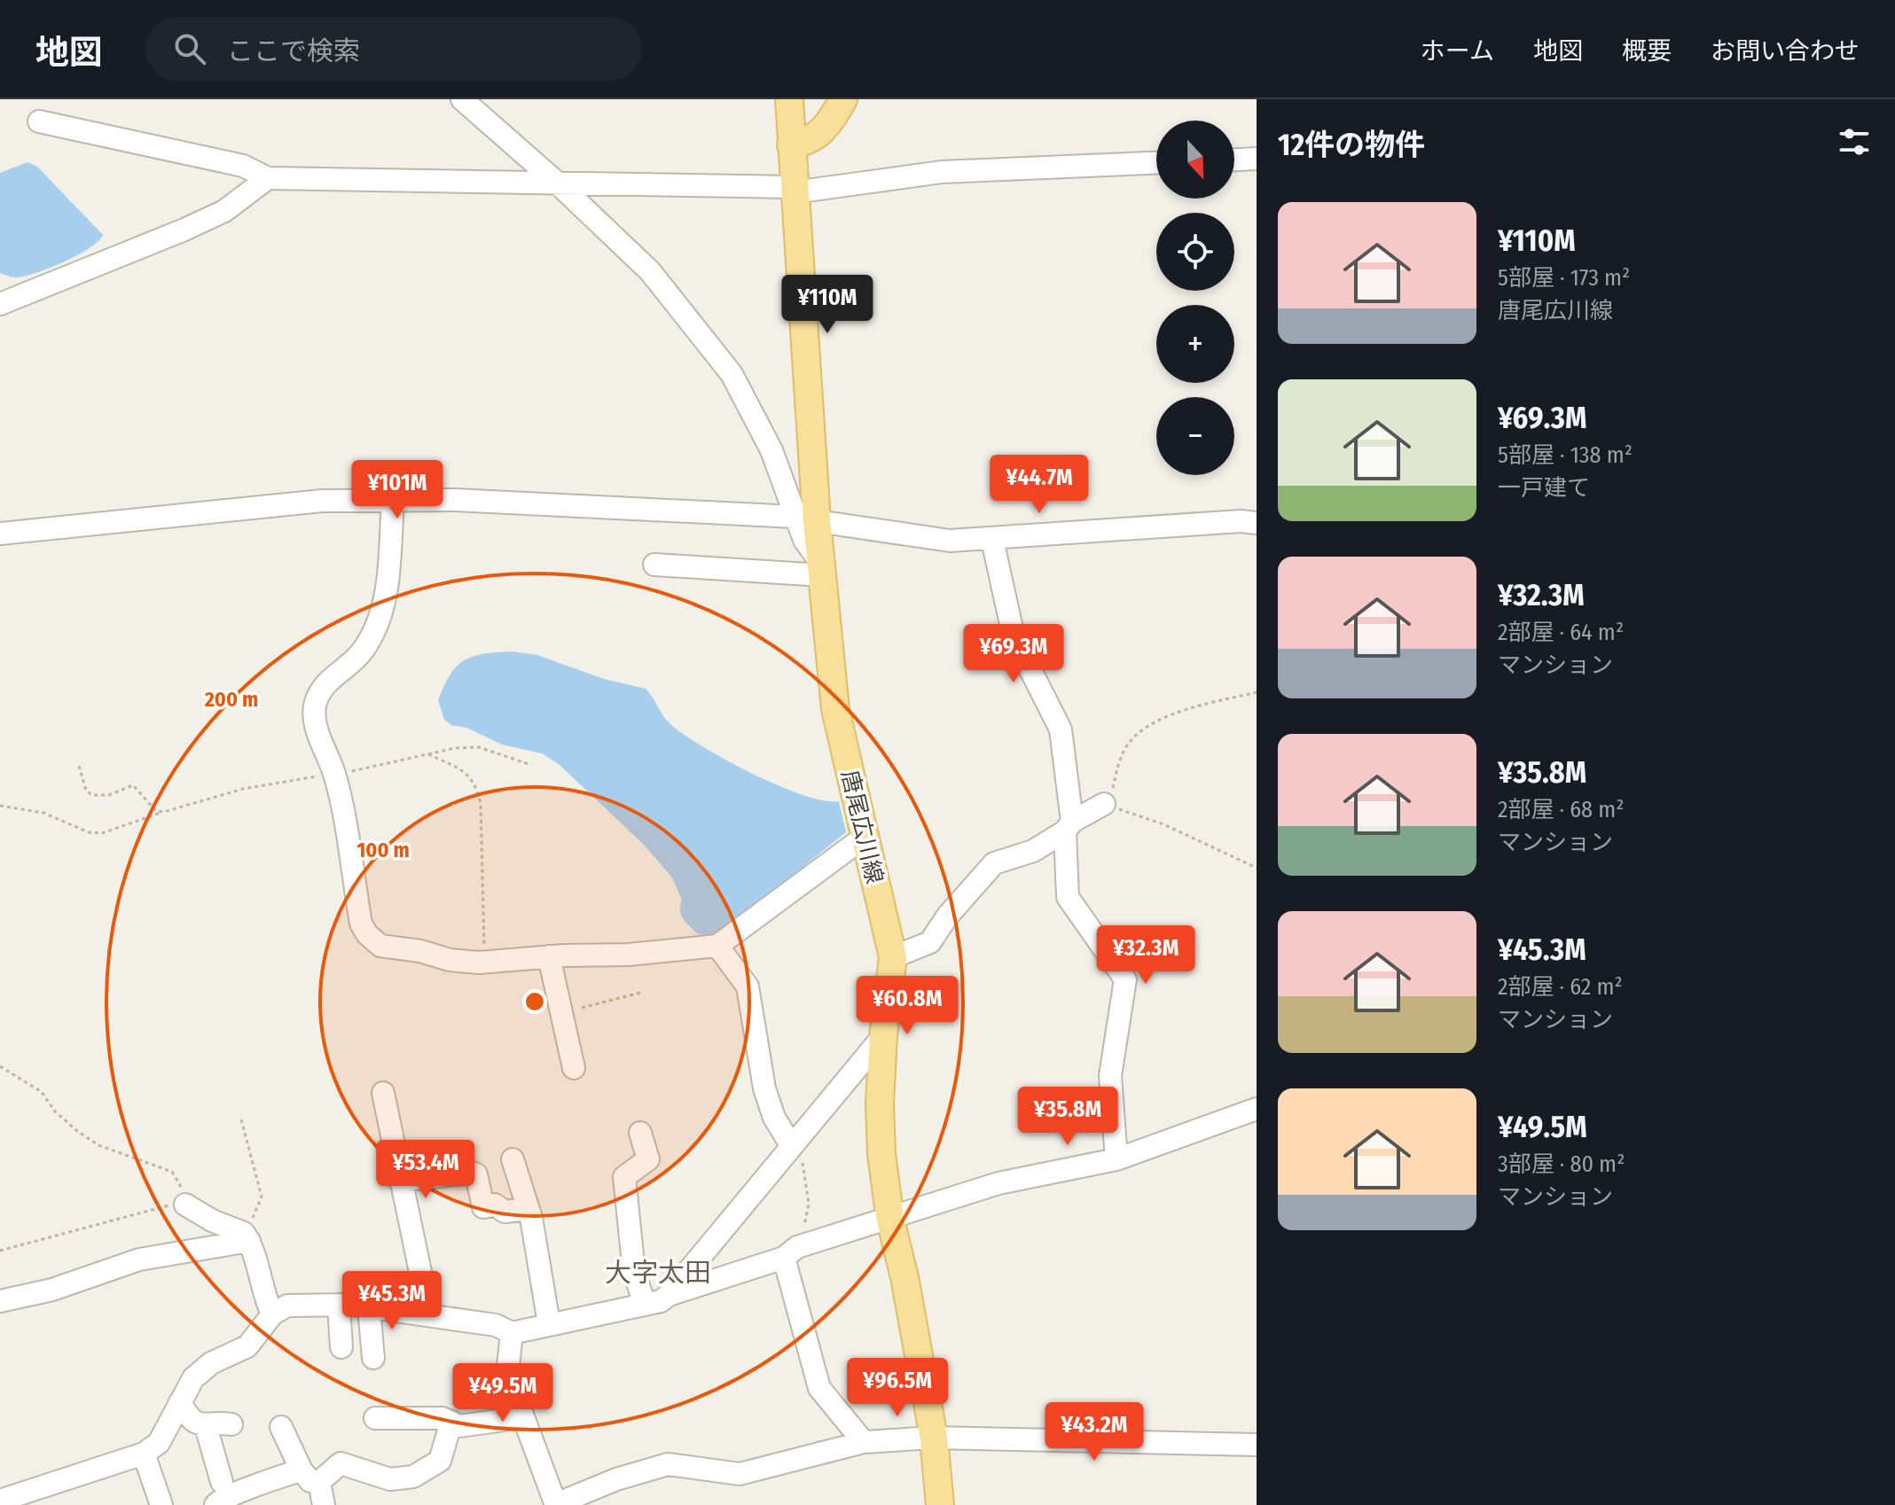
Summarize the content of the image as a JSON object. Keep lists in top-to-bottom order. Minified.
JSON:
{"streets":{"main road":["唐尾広川線"]},"districts":["大字太田"],"north":"bottom","page":{"header":"地図","search":"ここで検索","nav":["ホーム","地図","概要","お問い合わせ"],"heading":"12件の物件","map_buttons":["+","−"],"list":[{"name":"¥110M","note":"5部屋 · 173 m² · 唐尾広川線"},{"name":"¥69.3M","note":"5部屋 · 138 m² · 一戸建て"},{"name":"¥32.3M","note":"2部屋 · 64 m² · マンション"},{"name":"¥35.8M","note":"2部屋 · 68 m² · マンション"},{"name":"¥45.3M","note":"2部屋 · 62 m² · マンション"},{"name":"¥49.5M","note":"3部屋 · 80 m² · マンション"}],"price":["¥110M","¥44.7M","¥101M","¥69.3M","¥32.3M","¥60.8M","¥35.8M","¥53.4M","¥45.3M","¥96.5M","¥49.5M","¥43.2M"]},"rings":["200 m","100 m"]}
